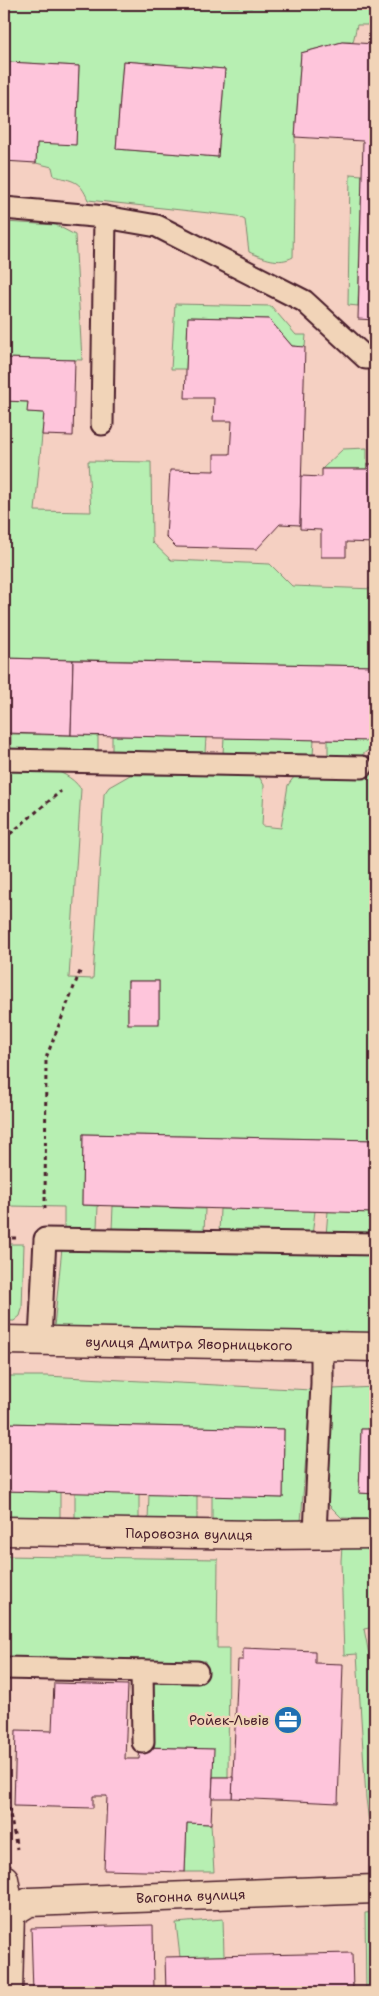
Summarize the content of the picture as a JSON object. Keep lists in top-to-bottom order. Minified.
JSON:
{"streets":{"street":["вулиця Дмитра Яворницького","Паровозна вулиця","Вагонна вулиця"]},"places":{"office":["Ройек-Львів"]}}
